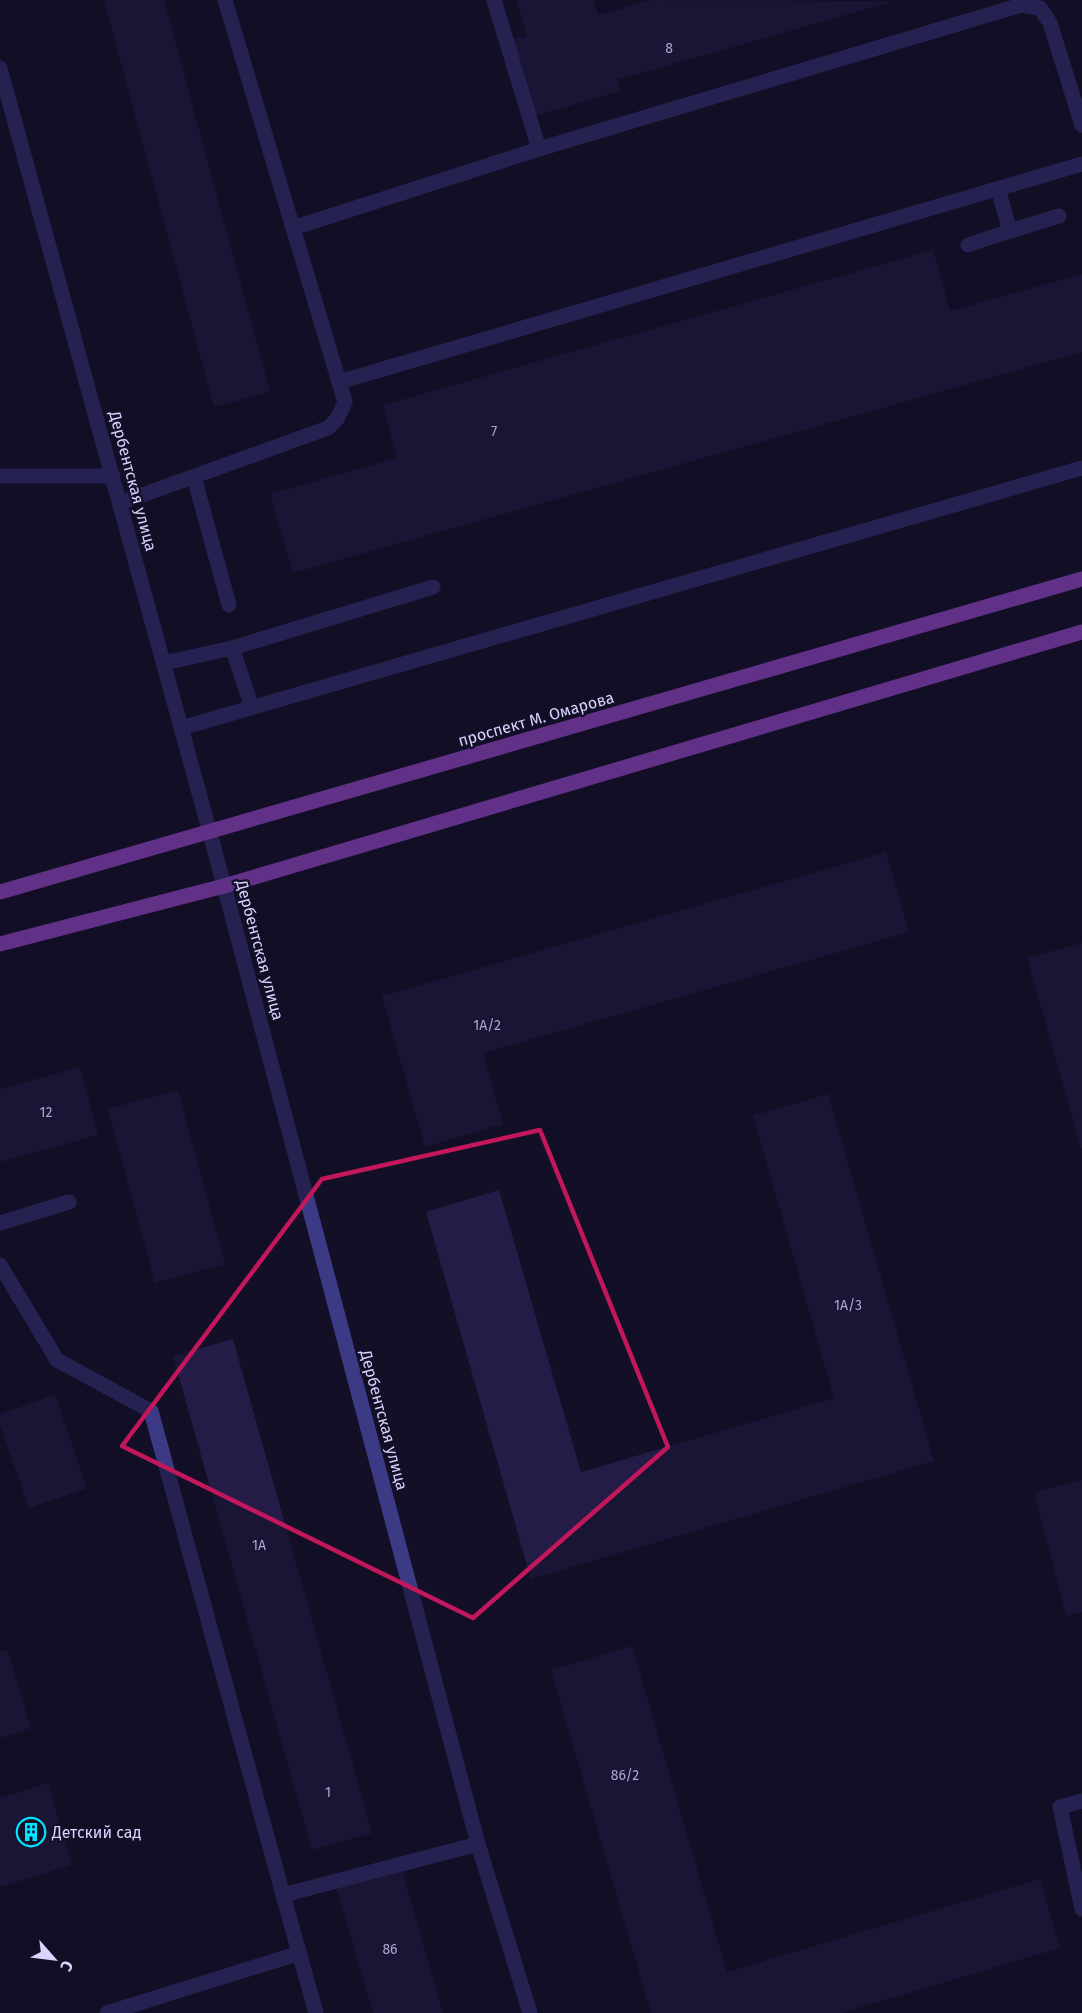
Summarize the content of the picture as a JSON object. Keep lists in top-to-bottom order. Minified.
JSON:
{"streets":{"main road":["проспект М. Омарова"],"street":["Дербентская улица"]},"crossings":[["Дербентская улица","проспект М. Омарова"]],"places":{"building":["Детский сад"]},"house_numbers":["8","7","1А/2","12","1А/3","1А","86/2","1","86"],"north":"bottom right"}
